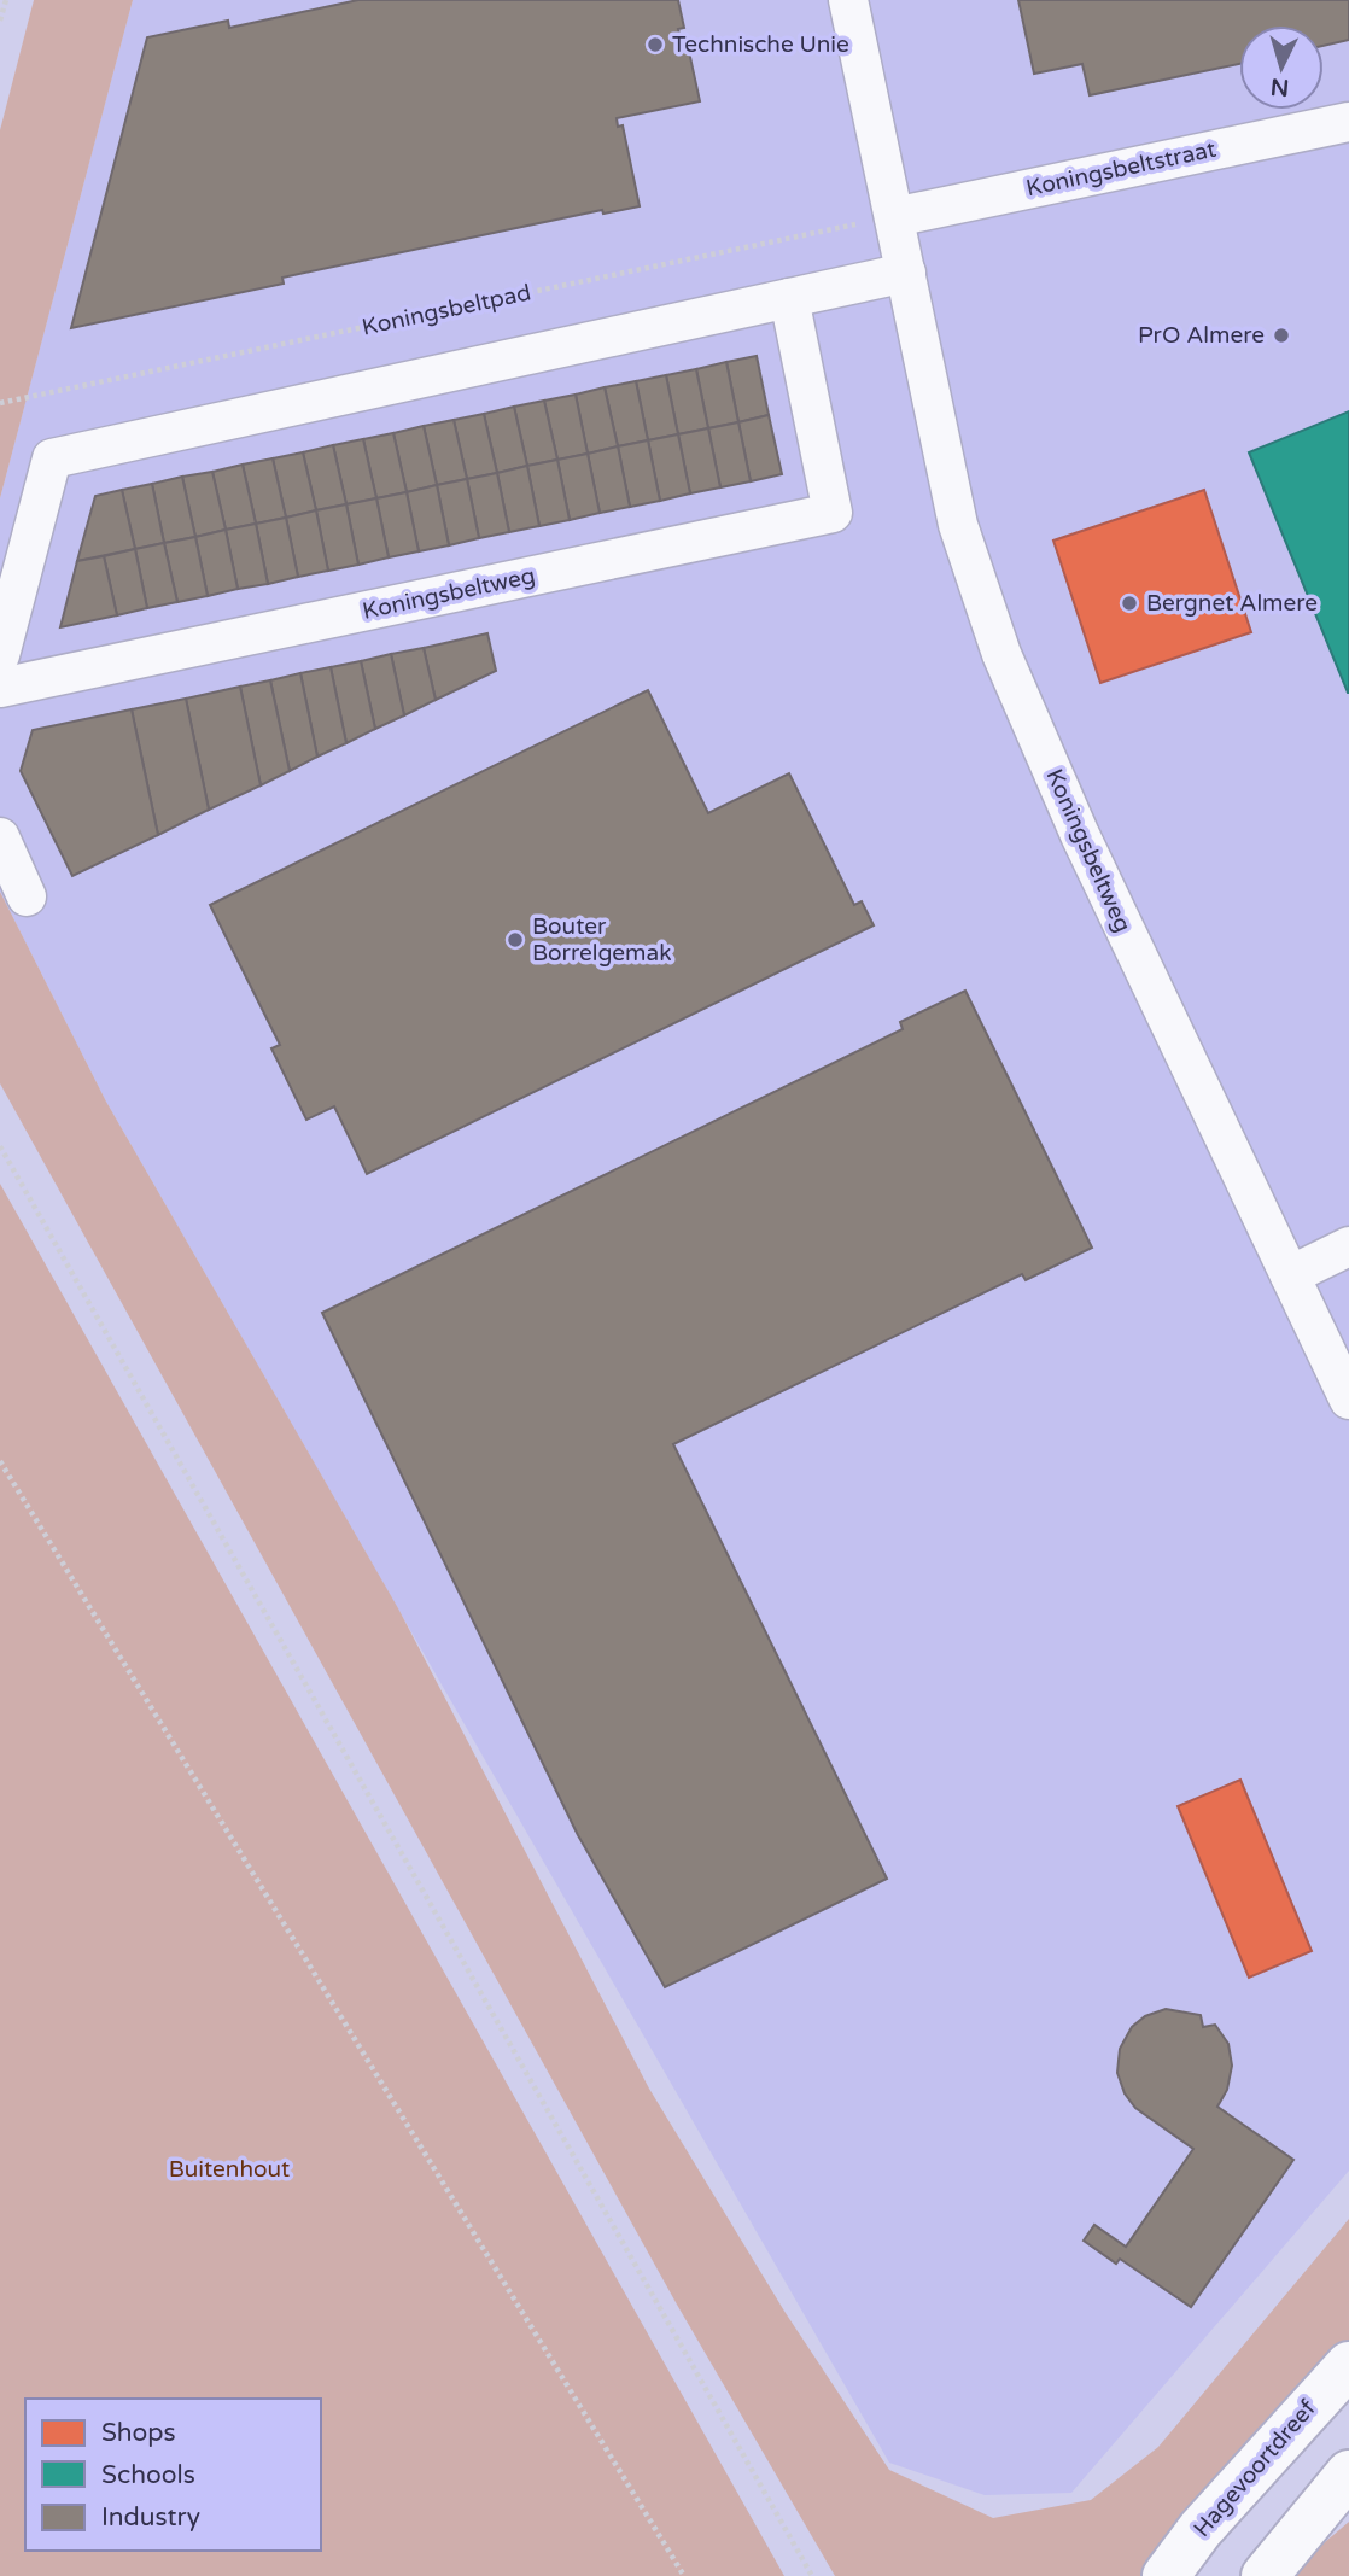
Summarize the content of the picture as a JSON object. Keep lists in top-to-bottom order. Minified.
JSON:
{"streets":{"main road":["Hagevoortdreef"],"street":["Koningsbeltstraat","Koningsbeltweg"],"path":["Koningsbeltpad"]},"crossings":[["Koningsbeltstraat","Koningsbeltpad"],["Koningsbeltstraat","Koningsbeltweg"],["Koningsbeltpad","Koningsbeltweg"]],"parks":["Buitenhout"],"places":["Technische Unie","PrO Almere","Bergnet Almere","Bouter Borrelgemak"],"legend":["Shops","Schools","Industry"],"north":"bottom"}
